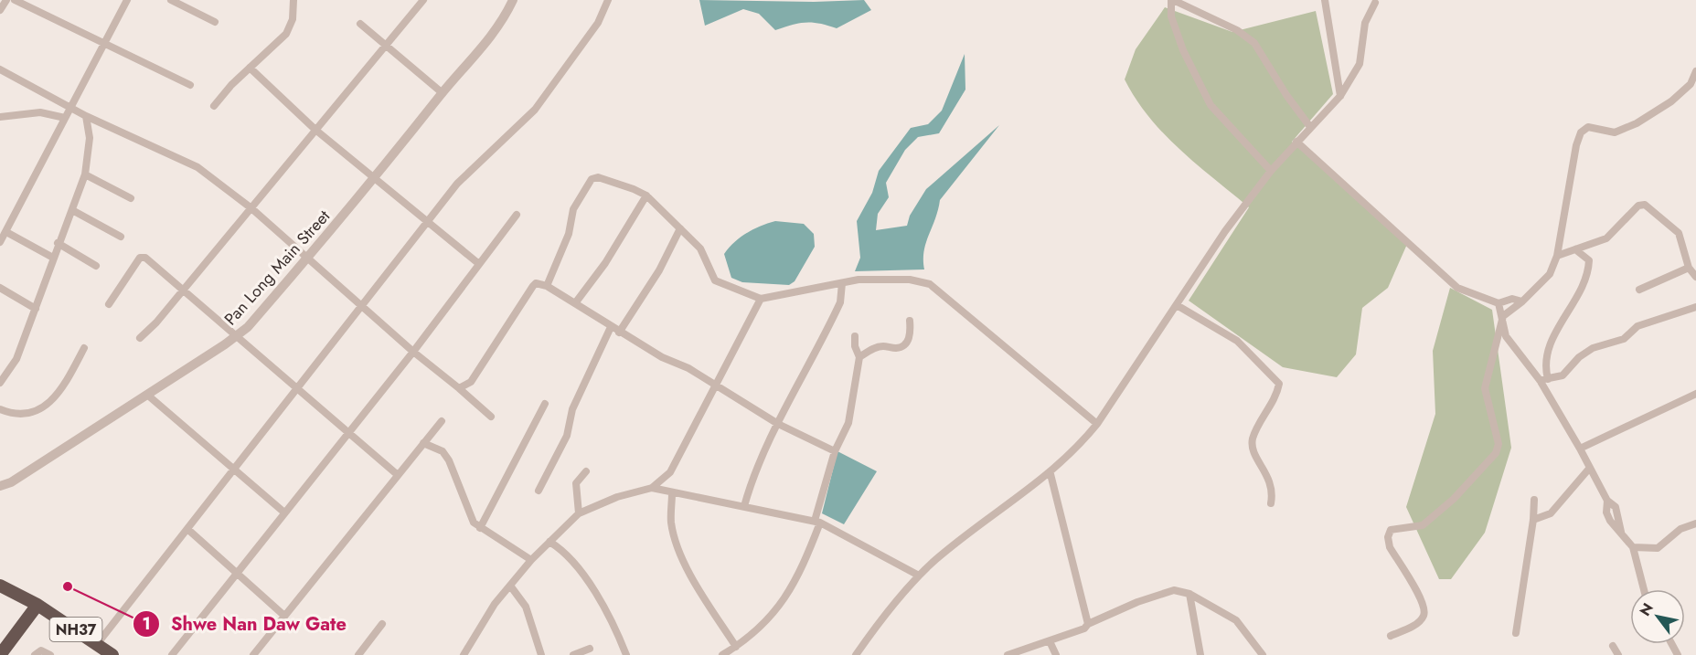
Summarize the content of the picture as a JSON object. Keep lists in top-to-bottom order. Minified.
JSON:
{"streets":{"highway":["NH37"],"street":["Pan Long Main Street"]},"places":["Shwe Nan Daw Gate"],"north":"top left"}
